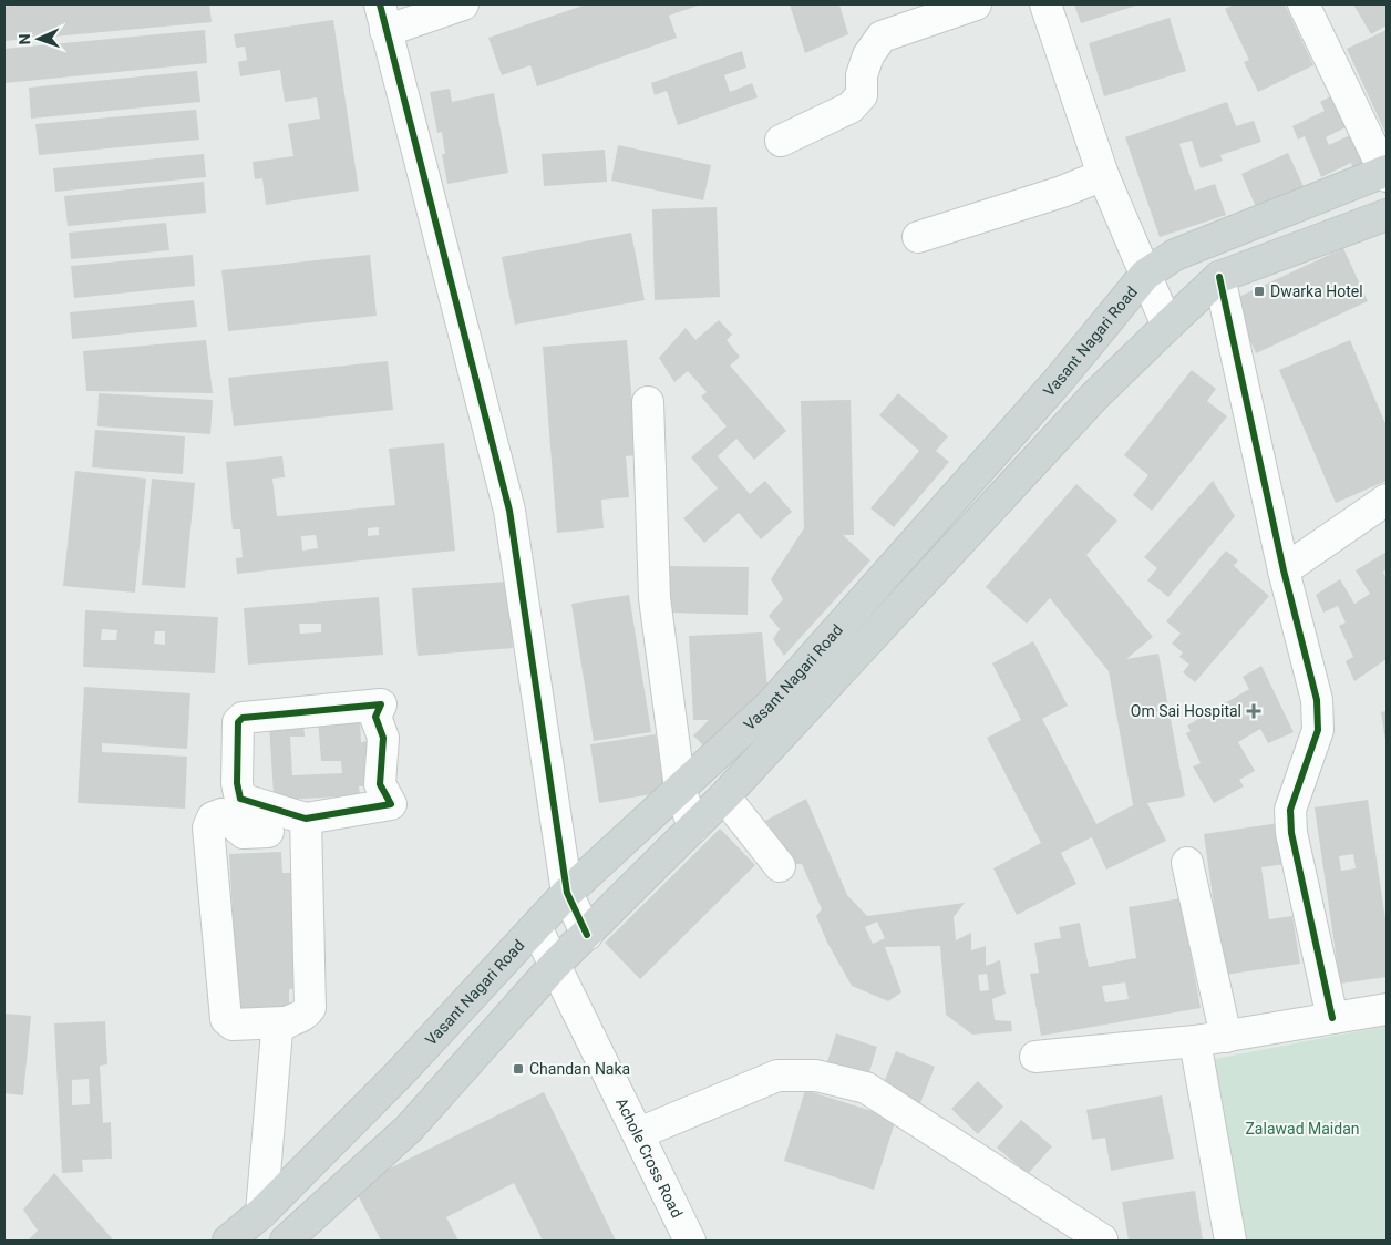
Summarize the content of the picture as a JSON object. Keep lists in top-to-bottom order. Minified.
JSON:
{"streets":{"main road":["Vasant Nagari Road"],"street":["Achole Cross Road"]},"crossings":[["Vasant Nagari Road","Achole Cross Road"]],"parks":["Zalawad Maidan"],"places":{"transit":["Dwarka Hotel","Chandan Naka"],"health":["Om Sai Hospital"]},"north":"left"}
